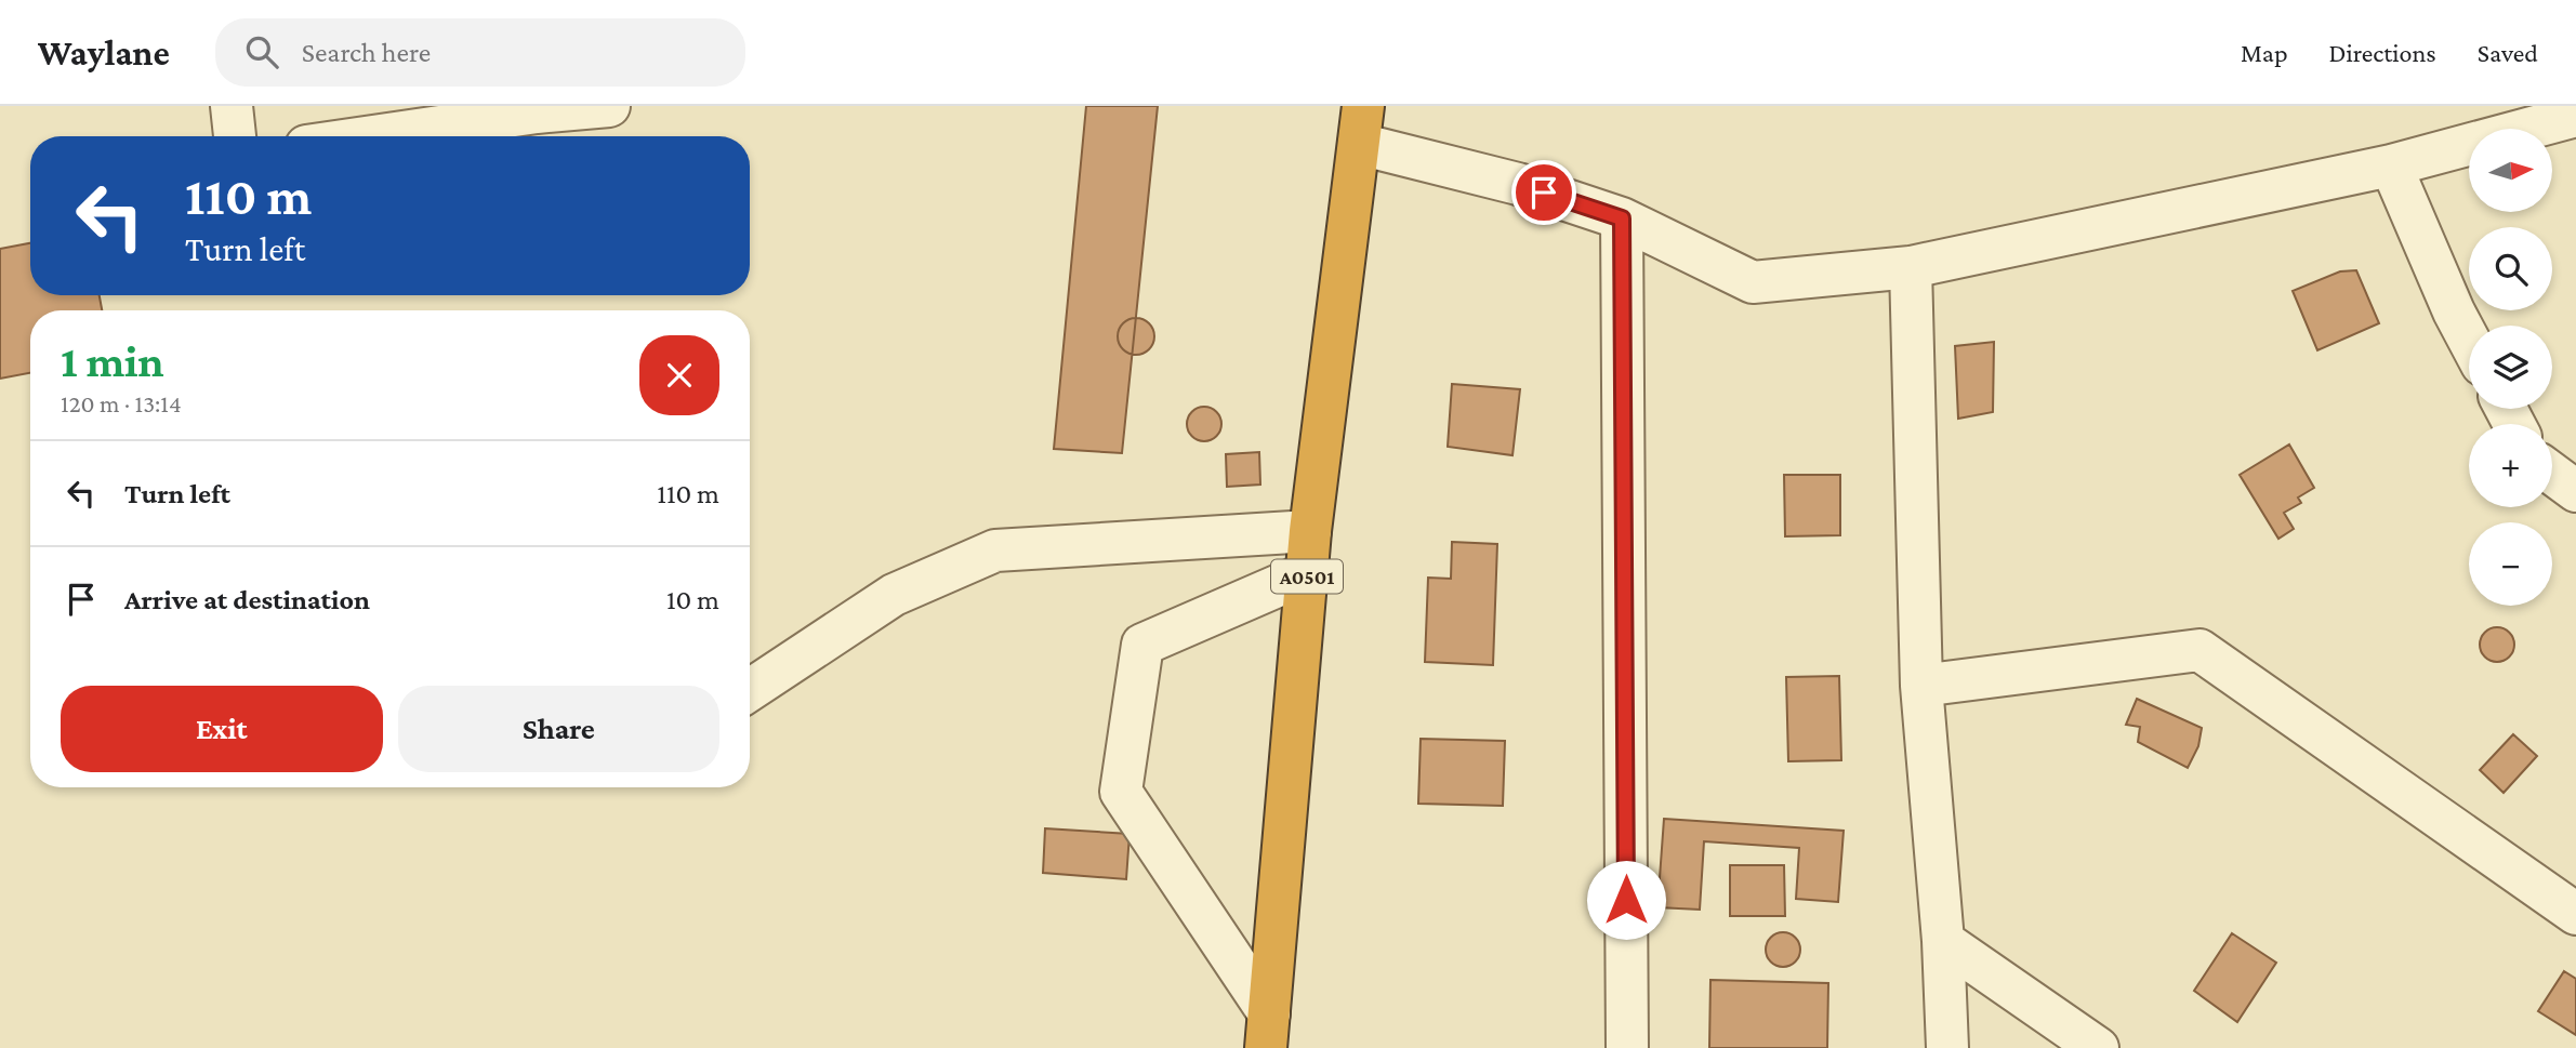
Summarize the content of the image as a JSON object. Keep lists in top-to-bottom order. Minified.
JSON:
{"streets":{"highway":["A0501"]},"north":"right","page":{"header":"Waylane","search":"Search here","nav":["Map","Directions","Saved"],"map_buttons":["+","−"],"turn":["110 m","Turn left"],"heading":["1 min","120 m · 13:14"],"list":[{"name":"Turn left","value":"110 m"},{"name":"Arrive at destination","value":"10 m"}],"buttons":["Exit","Share"]}}
